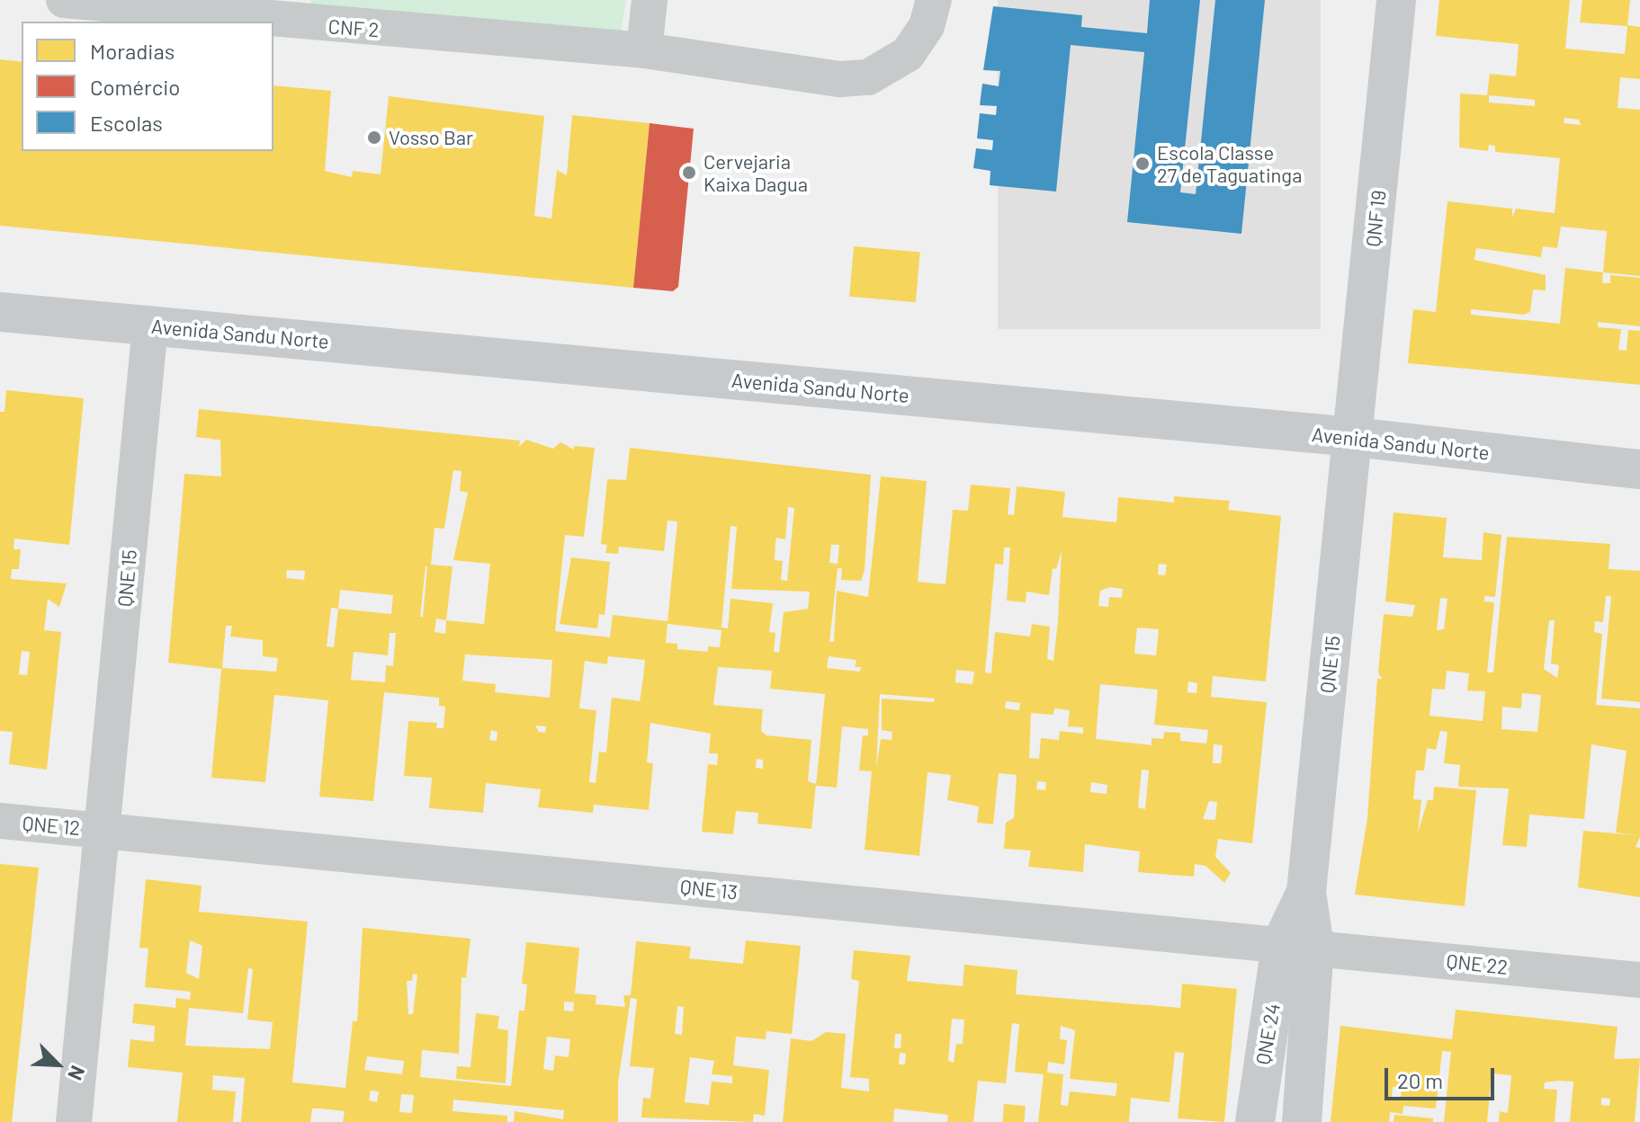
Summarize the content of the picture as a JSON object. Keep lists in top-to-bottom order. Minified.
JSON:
{"streets":{"main road":["QNF 19","Avenida Sandu Norte","QNE 15","QNE 24"],"street":["CNF 2","QNE 12","QNE 13","QNE 22"]},"crossings":[["QNF 19","Avenida Sandu Norte"],["QNF 19","QNE 15"],["Avenida Sandu Norte","QNE 15"],["QNE 15","QNE 12"],["QNE 15","QNE 13"],["QNE 15","QNE 22"],["QNE 15","QNE 24"],["QNE 12","QNE 13"],["QNE 13","QNE 22"],["QNE 13","QNE 24"],["QNE 22","QNE 24"]],"places":["Vosso Bar","Escola Classe 27 de Taguatinga","Cervejaria Kaixa Dagua"],"legend":["Moradias","Comércio","Escolas"],"scale_bar":"20 m","north":"bottom right"}
